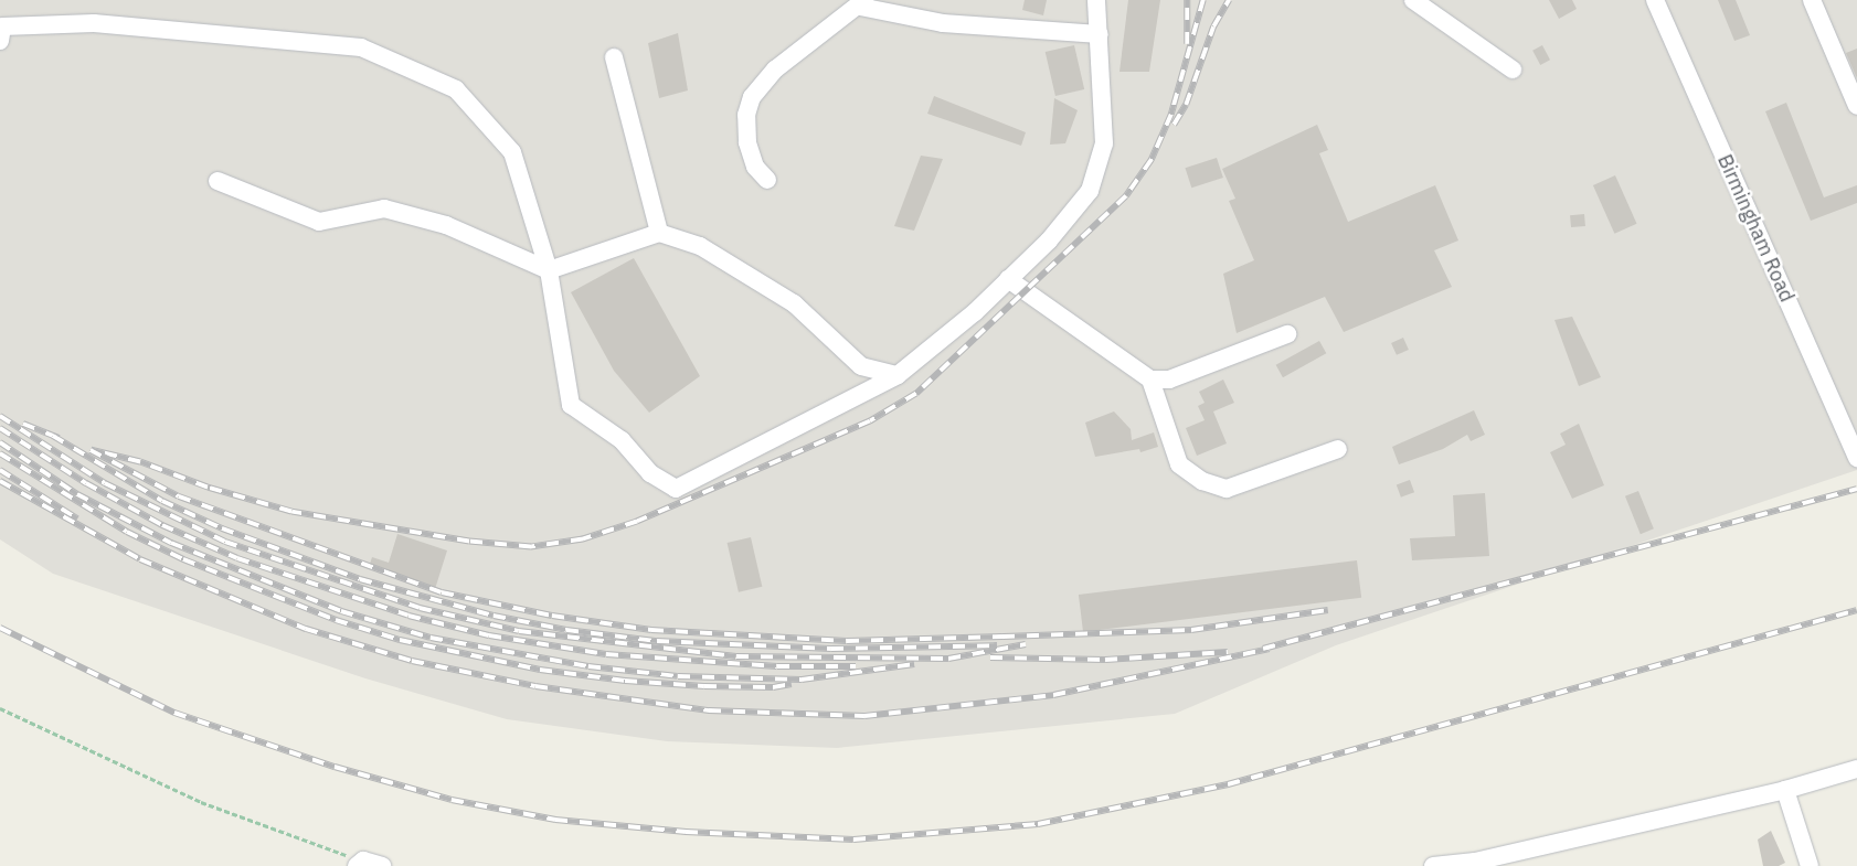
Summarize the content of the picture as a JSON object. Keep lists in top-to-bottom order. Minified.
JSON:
{"streets":{"street":["Birmingham Road"]}}
